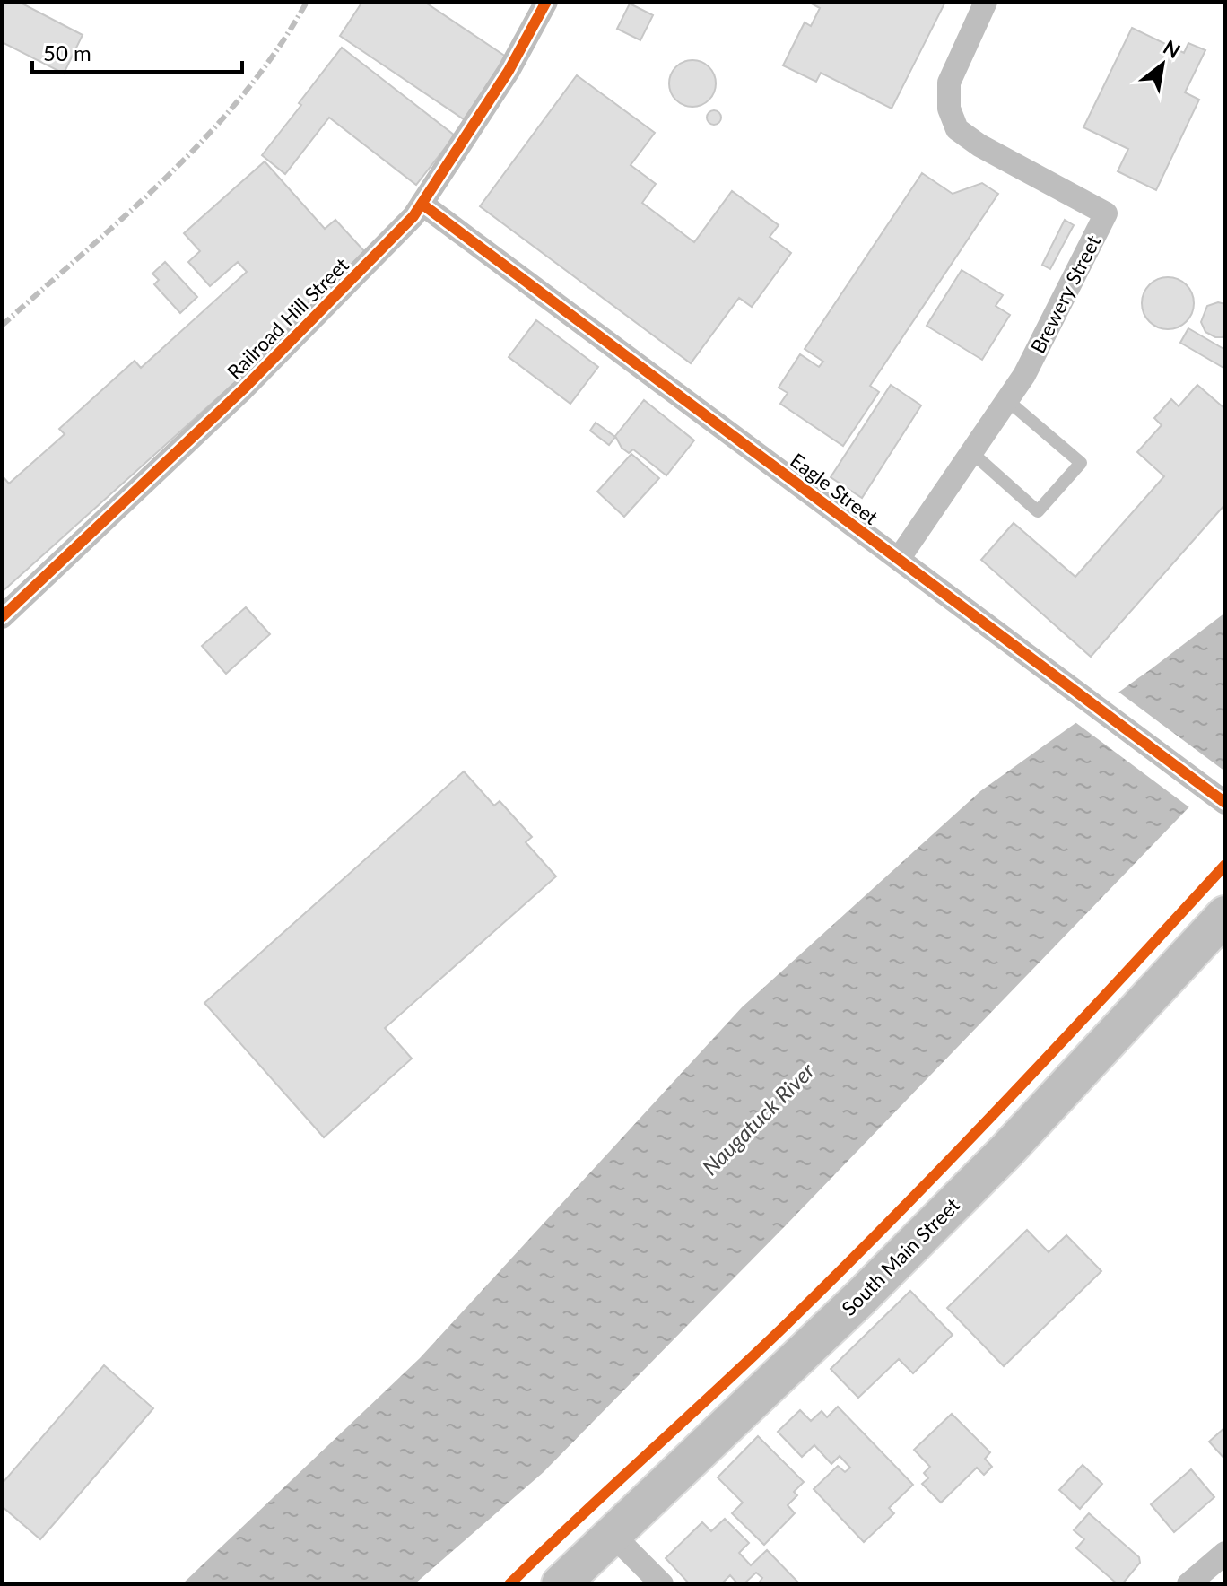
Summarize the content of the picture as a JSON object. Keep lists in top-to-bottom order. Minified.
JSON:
{"streets":{"main road":["South Main Street"],"street":["Brewery Street","Railroad Hill Street","Eagle Street"]},"crossings":[["Brewery Street","Eagle Street"],["Railroad Hill Street","Eagle Street"]],"water":["Naugatuck River"],"scale_bar":"50 m","north":"top right"}
